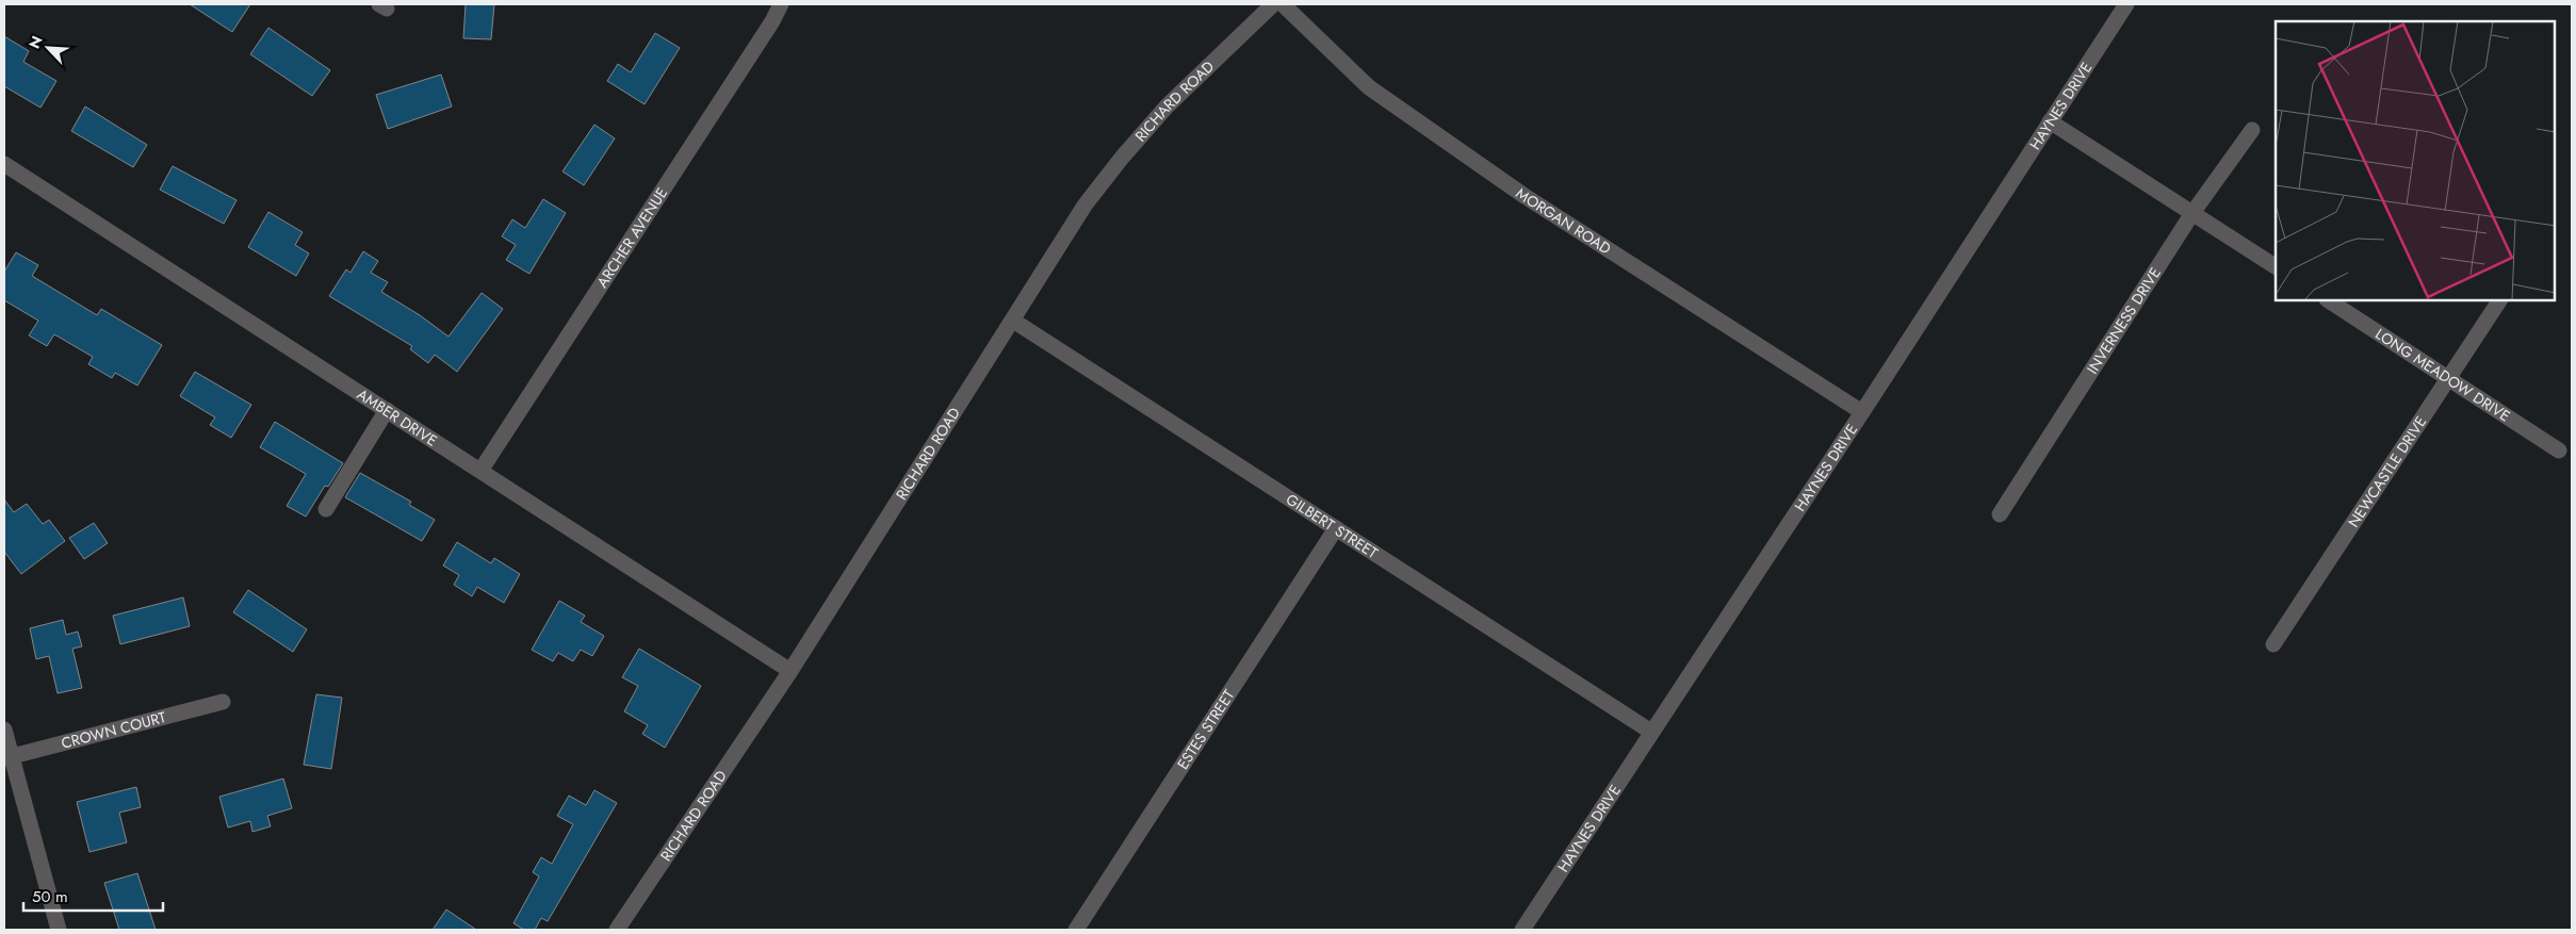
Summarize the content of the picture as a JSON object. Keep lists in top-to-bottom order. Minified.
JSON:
{"streets":{"street":["RICHARD ROAD","HAYNES DRIVE","MORGAN ROAD","ARCHER AVENUE","INVERNESS DRIVE","LONG MEADOW DRIVE","AMBER DRIVE","NEWCASTLE DRIVE","GILBERT STREET","CROWN COURT","ESTES STREET"]},"crossings":[["RICHARD ROAD","AMBER DRIVE"],["RICHARD ROAD","GILBERT STREET"],["HAYNES DRIVE","MORGAN ROAD"],["HAYNES DRIVE","GILBERT STREET"],["ARCHER AVENUE","AMBER DRIVE"],["LONG MEADOW DRIVE","NEWCASTLE DRIVE"],["GILBERT STREET","ESTES STREET"]],"scale_bar":"50 m","north":"top left"}
